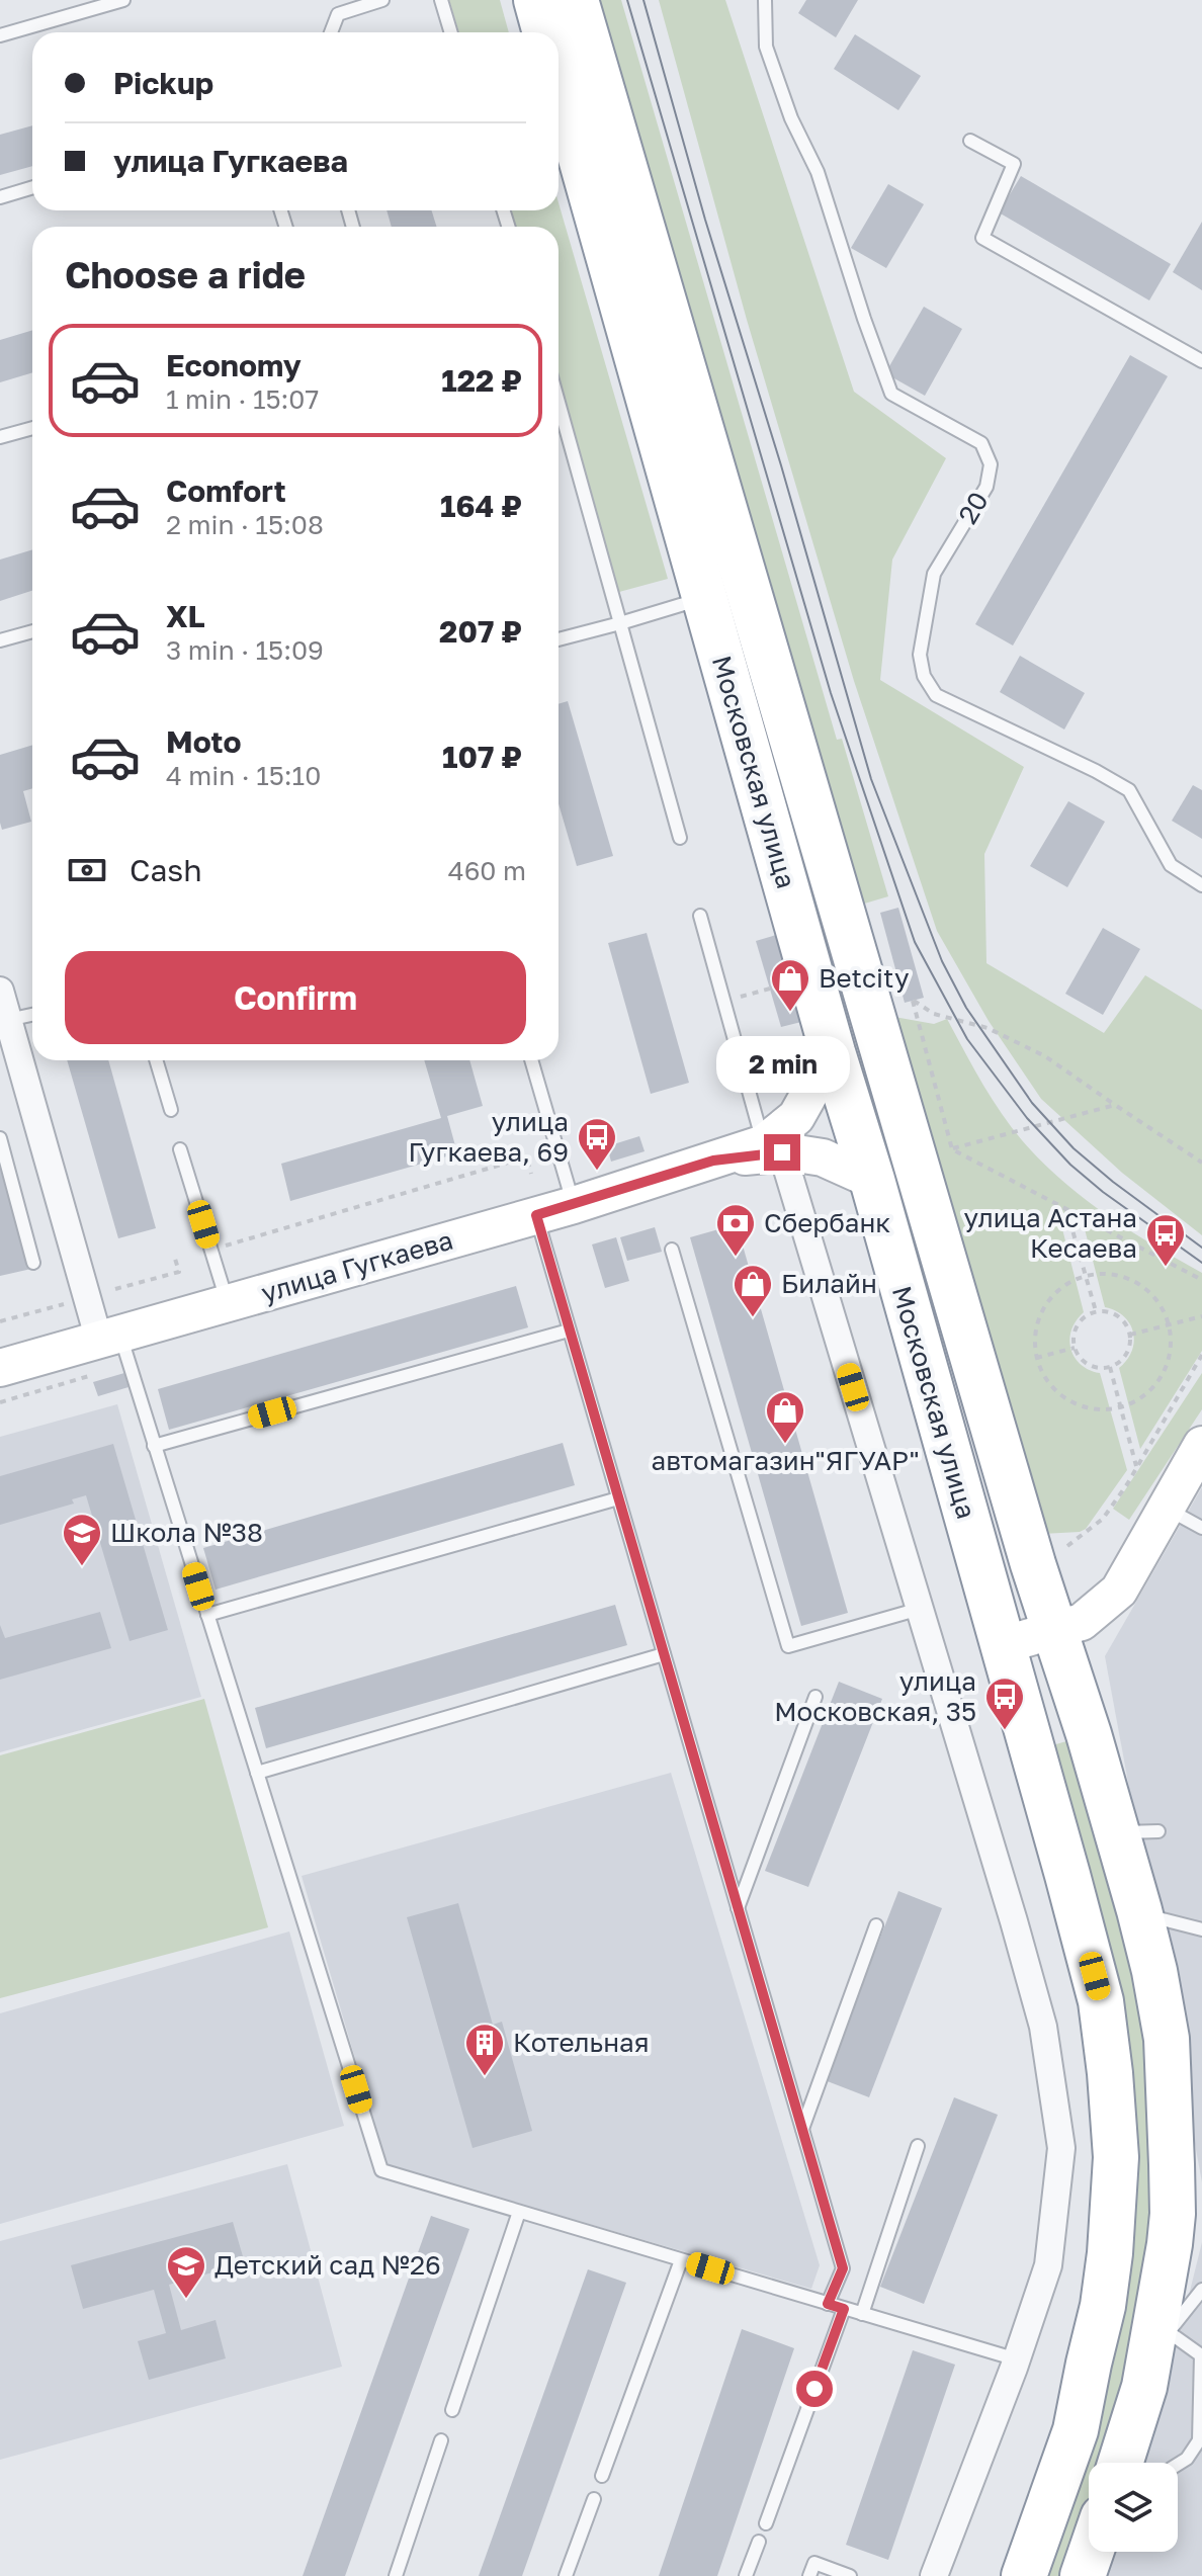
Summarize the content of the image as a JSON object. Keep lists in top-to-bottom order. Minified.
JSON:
{"streets":{"highway":["Московская улица"],"street":["улица Гугкаева"],"lane":["20"]},"crossings":[["Московская улица","улица Гугкаева"]],"places":{"shop":["Betcity","Билайн","автомагазин\"ЯГУАР\""],"bus stop":["улица Гугкаева, 69","улица Астана Кесаева","улица Московская, 35"],"bank":["Сбербанк"],"school or university":["Школа №38","Детский сад №26"],"building":["Котельная"]},"page":{"banner":["Pickup","улица Гугкаева"],"heading":"Choose a ride","list":[{"name":"Economy","note":"1 min · 15:07","value":"122 ₽"},{"name":"Comfort","note":"2 min · 15:08","value":"164 ₽"},{"name":"XL","note":"3 min · 15:09","value":"207 ₽"},{"name":"Moto","note":"4 min · 15:10","value":"107 ₽"}],"pay":["Cash","460 m"],"buttons":"Confirm","bubble":"2 min"}}
